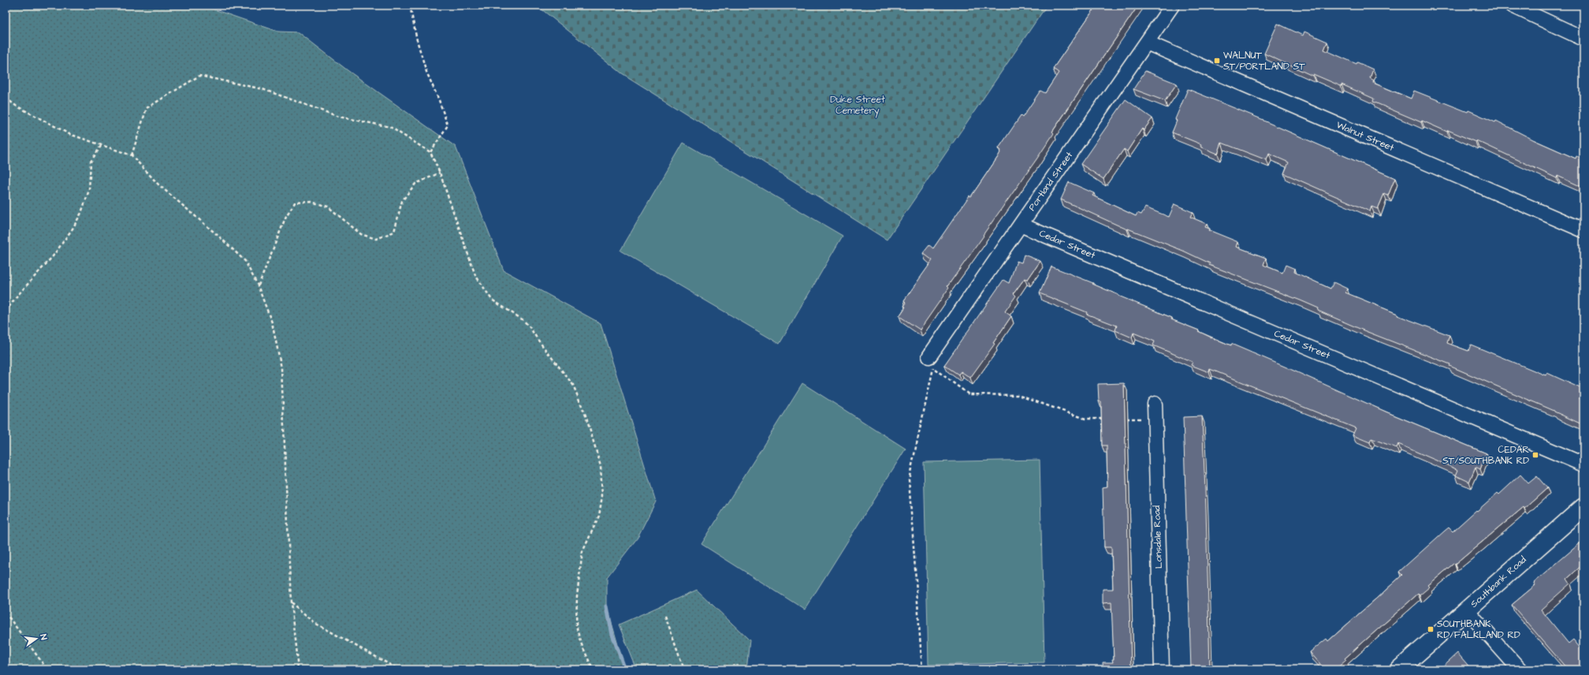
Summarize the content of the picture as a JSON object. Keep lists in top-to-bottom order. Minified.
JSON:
{"streets":{"street":["Walnut Street","Portland Street","Cedar Street","Lonsdale Road","Southbank Road"]},"crossings":[["Walnut Street","Portland Street"],["Portland Street","Cedar Street"]],"parks":["Duke Street Cemetery"],"places":{"transit":["WALNUT ST/PORTLAND ST","CEDAR ST/SOUTHBANK RD","SOUTHBANK RD/FALKLAND RD"]},"north":"right"}
